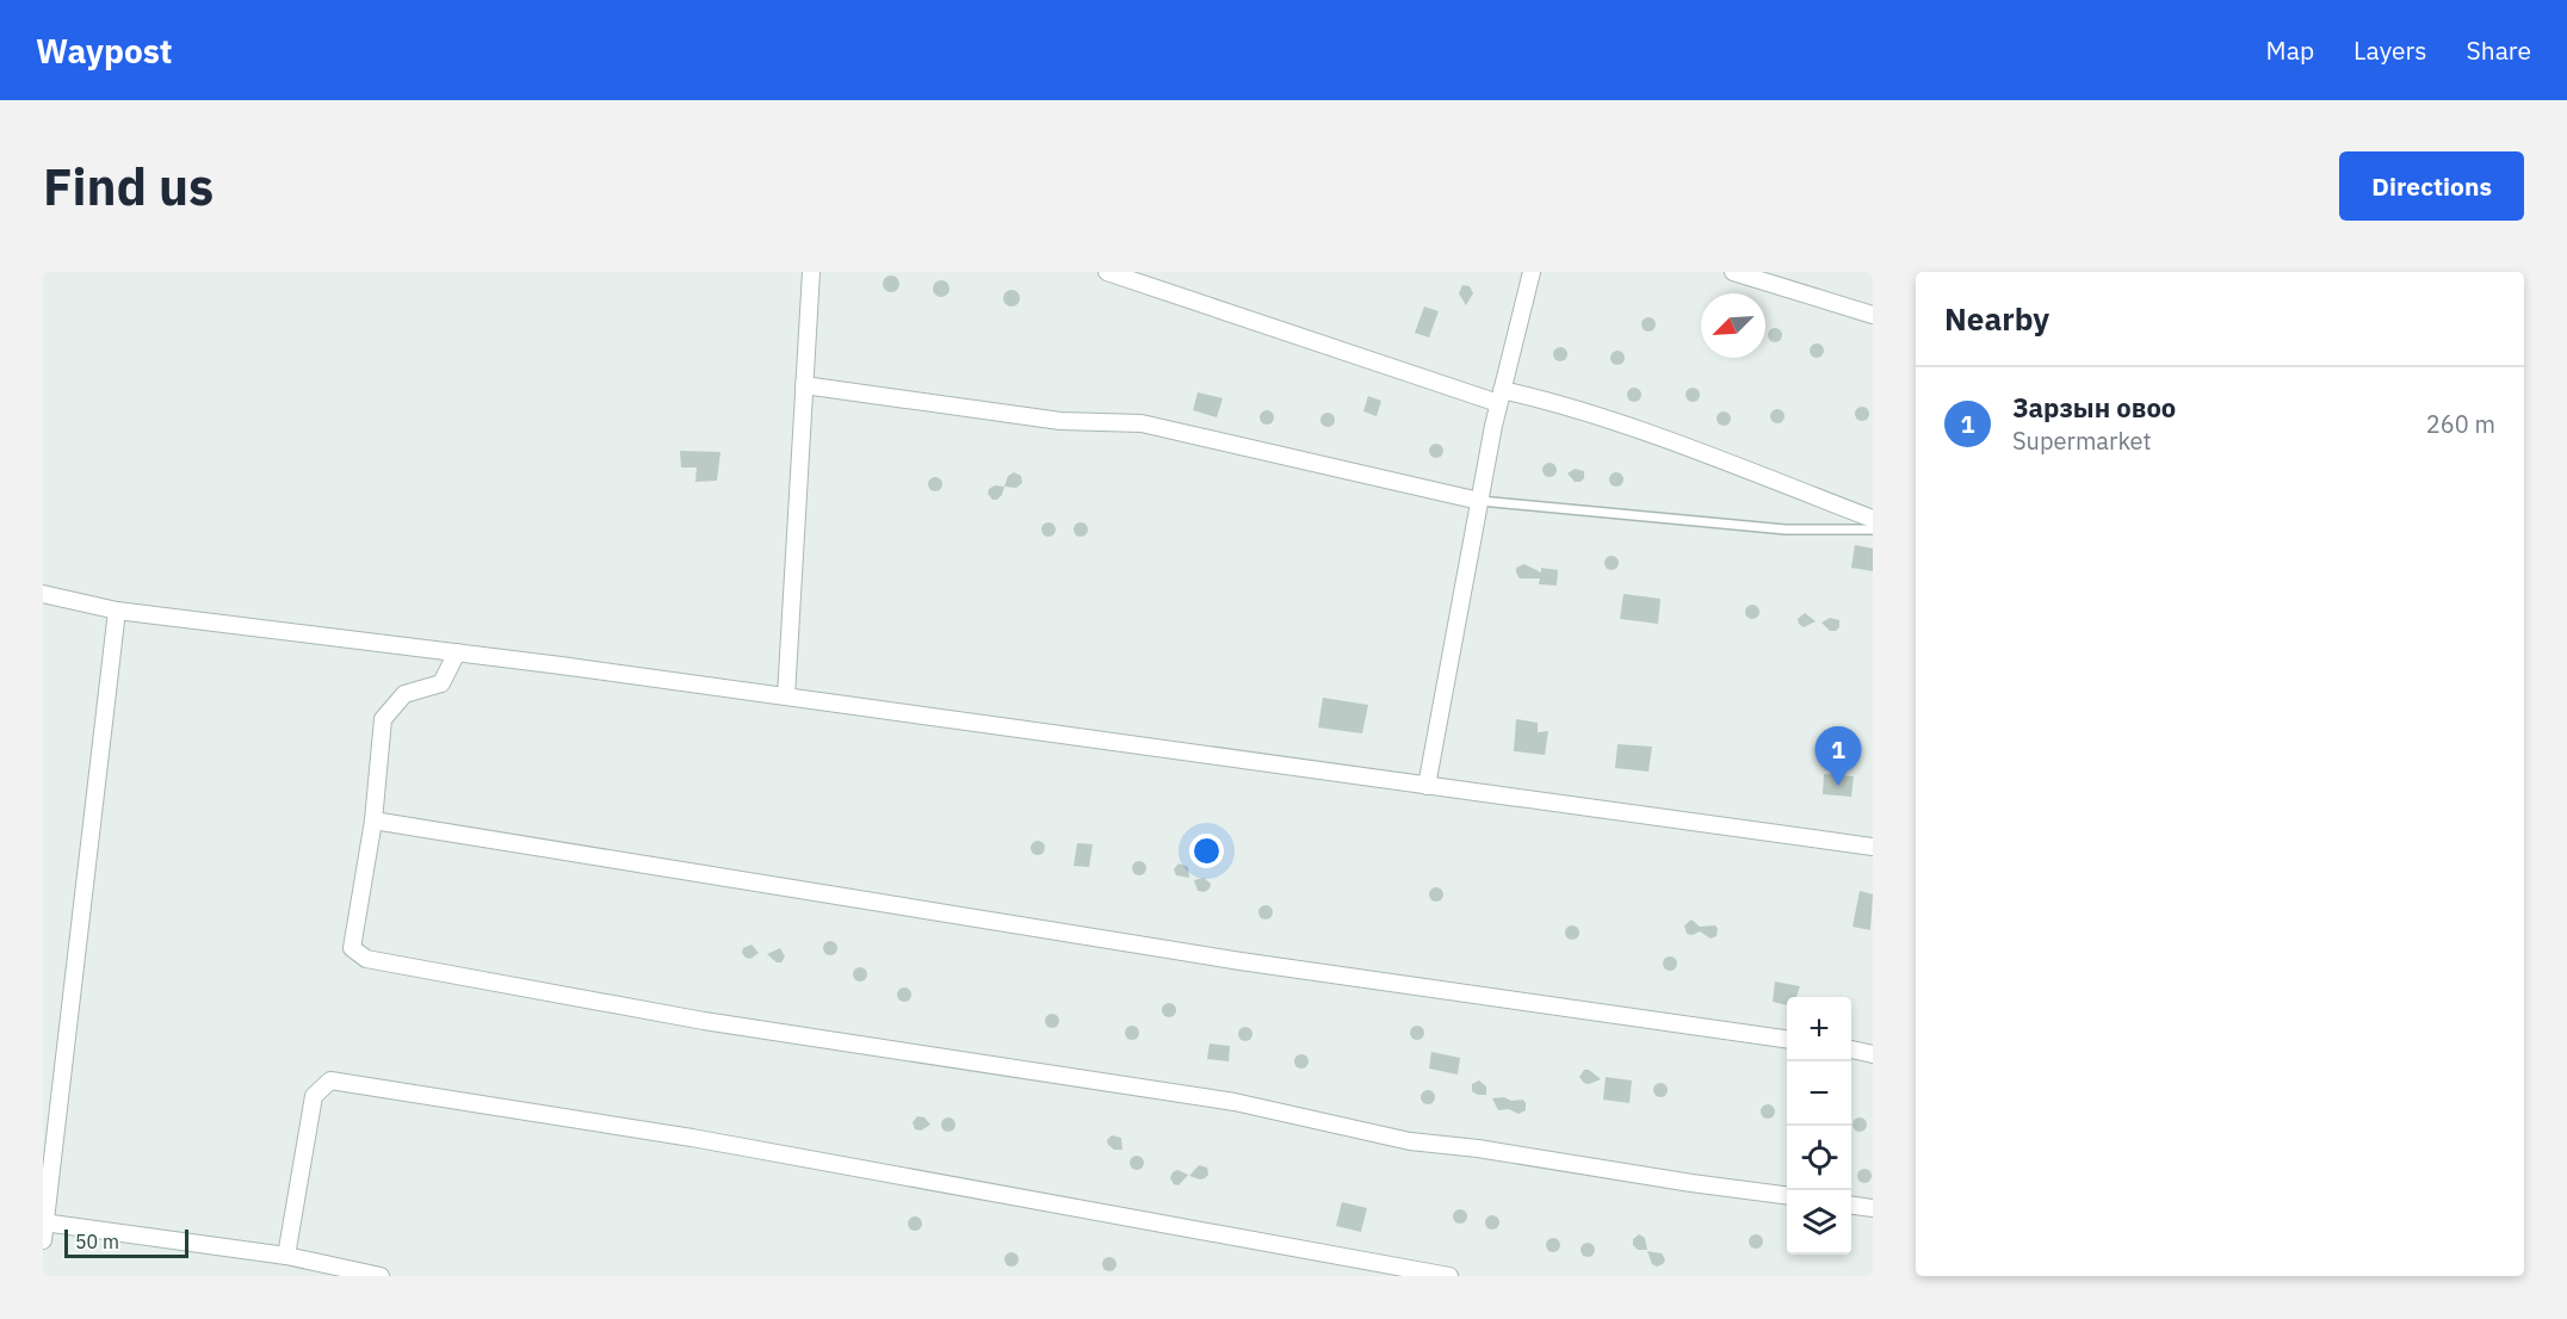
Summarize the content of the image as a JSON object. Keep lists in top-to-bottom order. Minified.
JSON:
{"scale_bar":"50 m","north":"bottom left","page":{"header":"Waypost","nav":["Map","Layers","Share"],"buttons":"Directions","title":"Find us","heading":"Nearby","list":[{"mark":"1","name":"Зарзын овоо","note":"Supermarket","value":"260 m"}],"pins":"1","map_buttons":["+","−"],"scale":"50 m"}}
